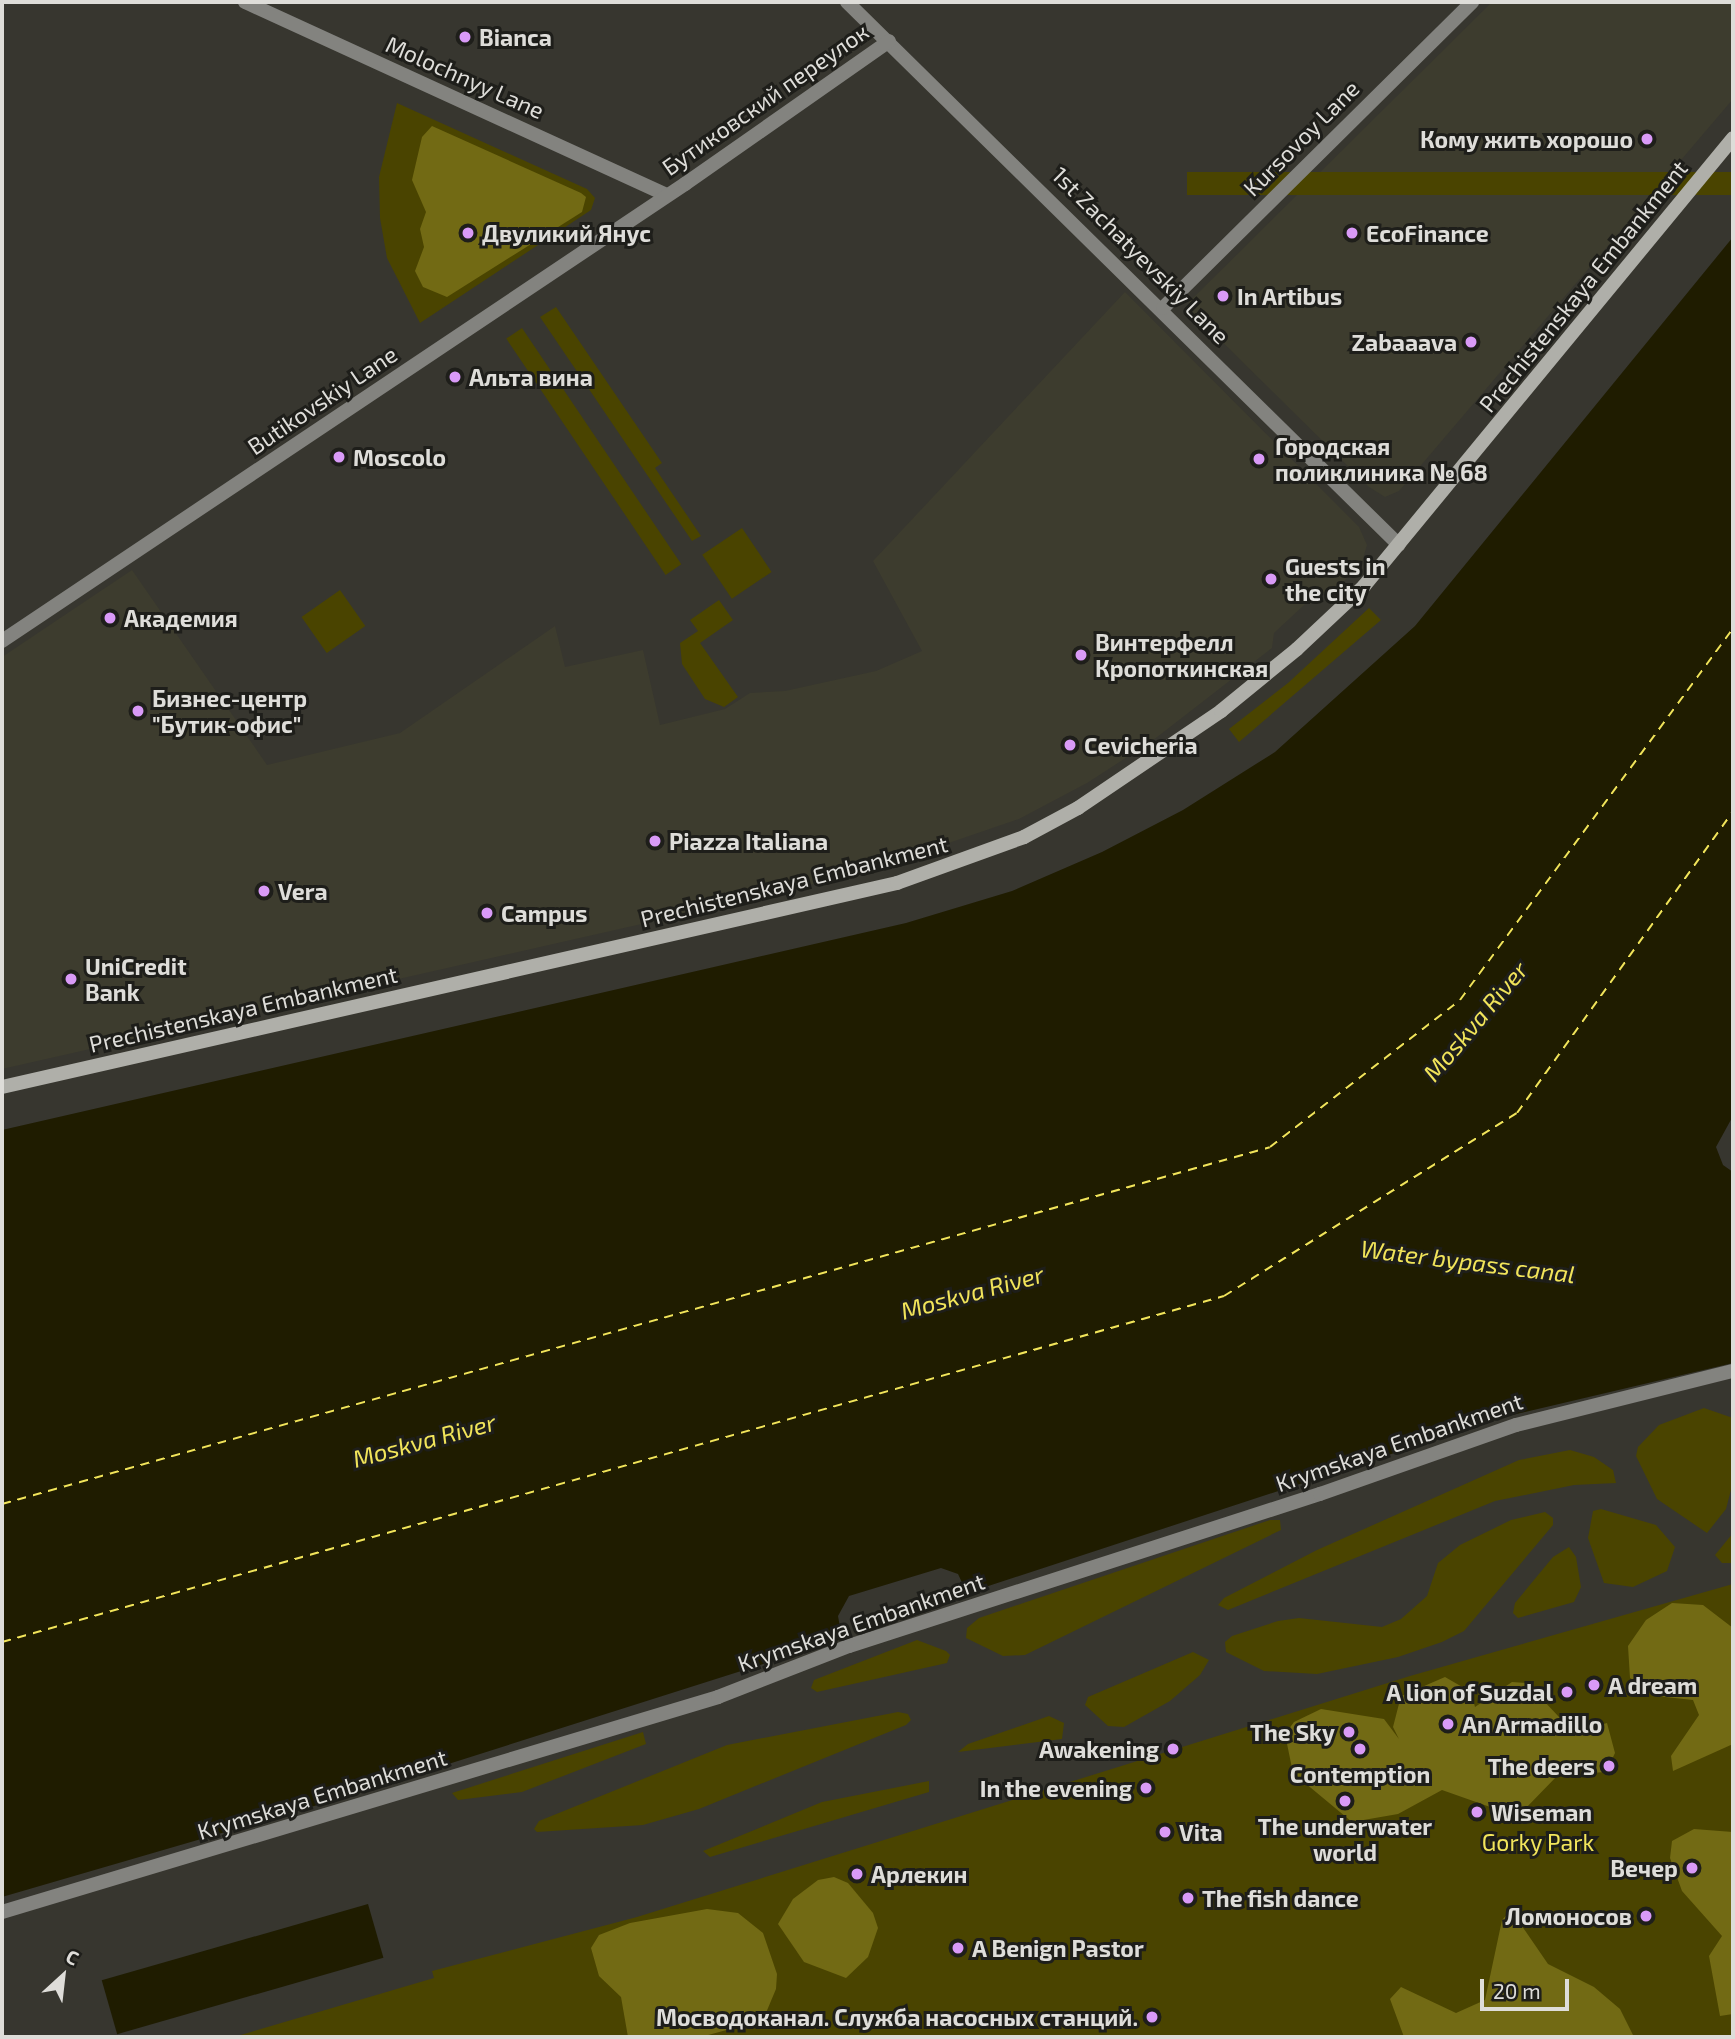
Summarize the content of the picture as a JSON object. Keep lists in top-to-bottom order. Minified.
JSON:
{"streets":{"main road":["Prechistenskaya Embankment"],"street":["Molochnyy Lane","Бутиковский переулок","Kursovoy Lane","1st Zachatyevskiy Lane","Butikovskiy Lane","Krymskaya Embankment"]},"crossings":[["Molochnyy Lane","Бутиковский переулок"],["Molochnyy Lane","Butikovskiy Lane"],["Бутиковский переулок","1st Zachatyevskiy Lane"],["Бутиковский переулок","Butikovskiy Lane"],["Kursovoy Lane","1st Zachatyevskiy Lane"],["1st Zachatyevskiy Lane","Prechistenskaya Embankment"]],"water":["Moskva River","Water bypass canal"],"parks":["Gorky Park"],"places":["Bianca","Кому жить хорошо","Двуликий Янус","EcoFinance","In Artibus","Zabaaava","Альта вина","Moscolo","Городская поликлиника № 68","Guests in thе city","Академия","Винтерфелл Кропоткинская","Бизнес-центр \"Бутик-офис\"","Cevicheria","Piazza Italiana","Vera","Campus","UniCredit Bank","A dream","A lion of Suzdal","An Armadillo","The Sky","Awakening","Contemption","The deers","In the evening","The underwater world","Wiseman","Vita","Вечер","Арлекин","The fish dance","Ломоносов","A Benign Pastor","Мосводоканал. Служба насосных станций."],"scale_bar":"20 m","north":"top right"}
